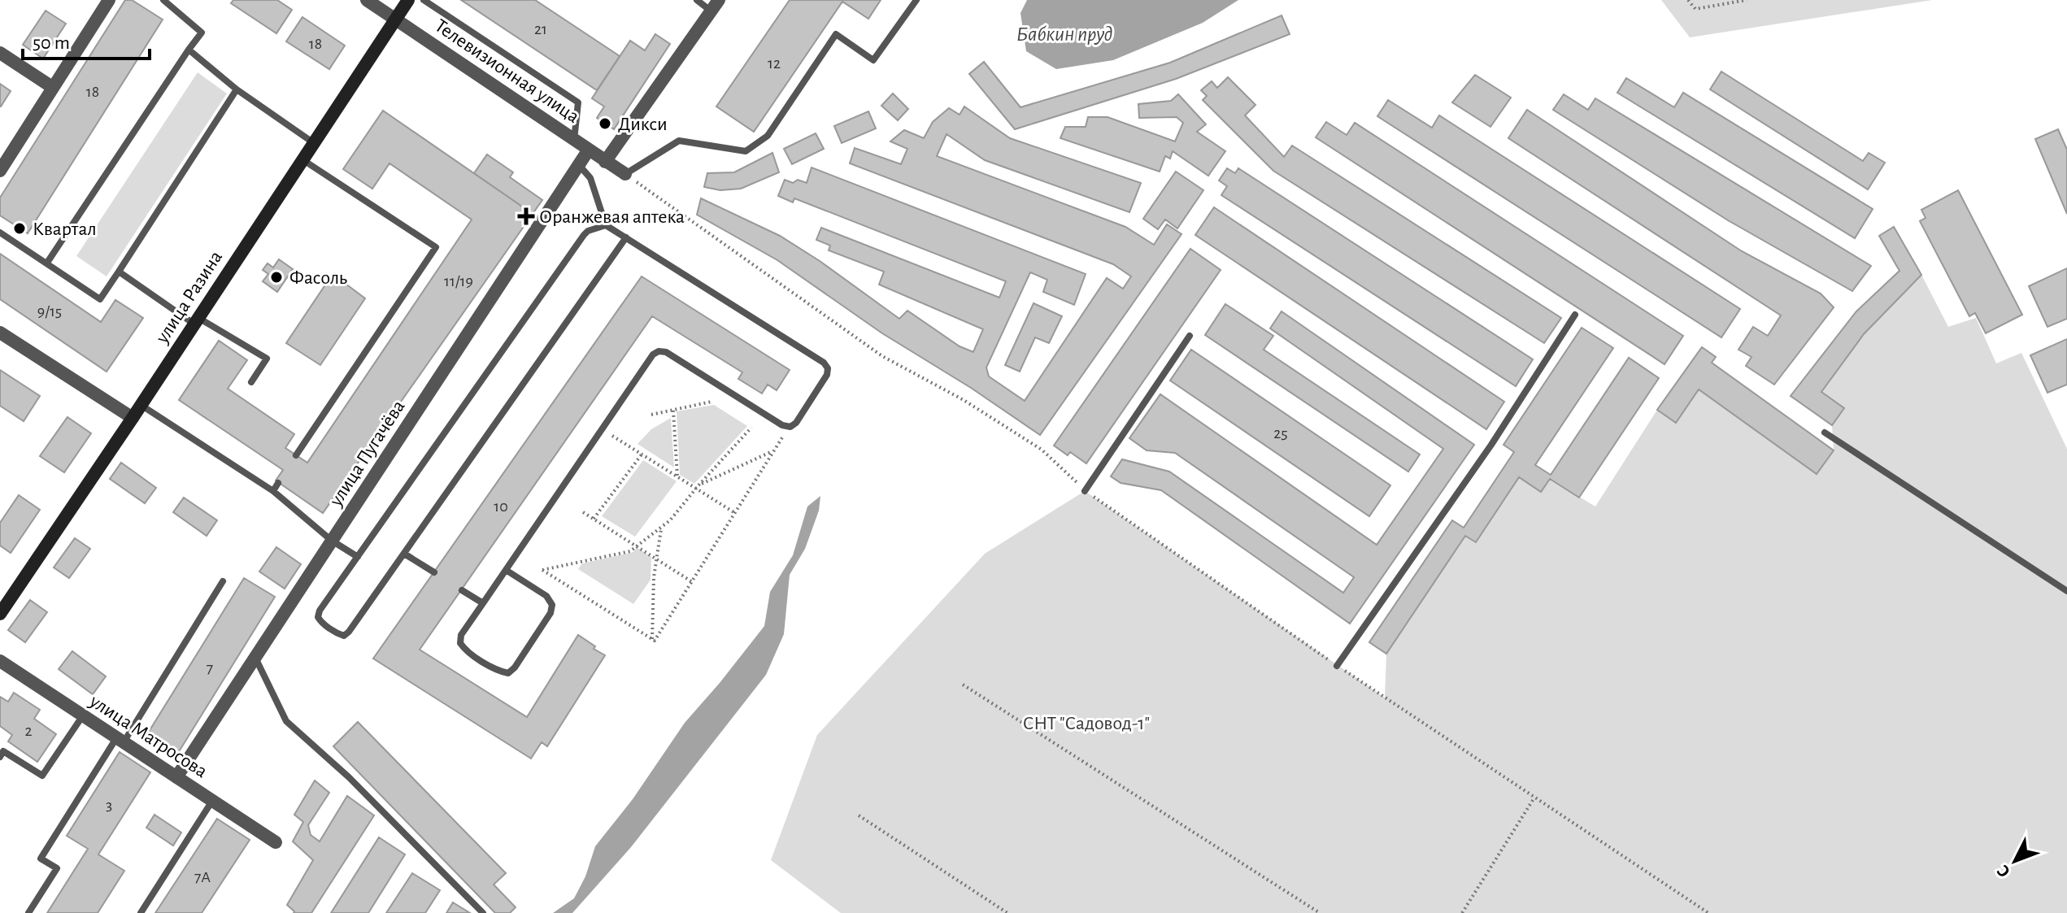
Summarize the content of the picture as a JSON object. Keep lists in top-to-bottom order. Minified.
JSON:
{"streets":{"street":["Телевизионная улица","улица Разина","улица Пугачёва","улица Матросова"]},"crossings":[["Телевизионная улица","улица Разина"],["Телевизионная улица","улица Пугачёва"],["улица Пугачёва","улица Матросова"]],"water":["Бабкин пруд"],"parks":["СНТ \"Садовод-1\""],"places":{"other":["Дикси","Квартал","Фасоль"],"health":["Оранжевая аптека"]},"house_numbers":["21","18","12","18","11/19","9/15","25","10","7","2","3","7А"],"scale_bar":"50 m","north":"bottom left"}
